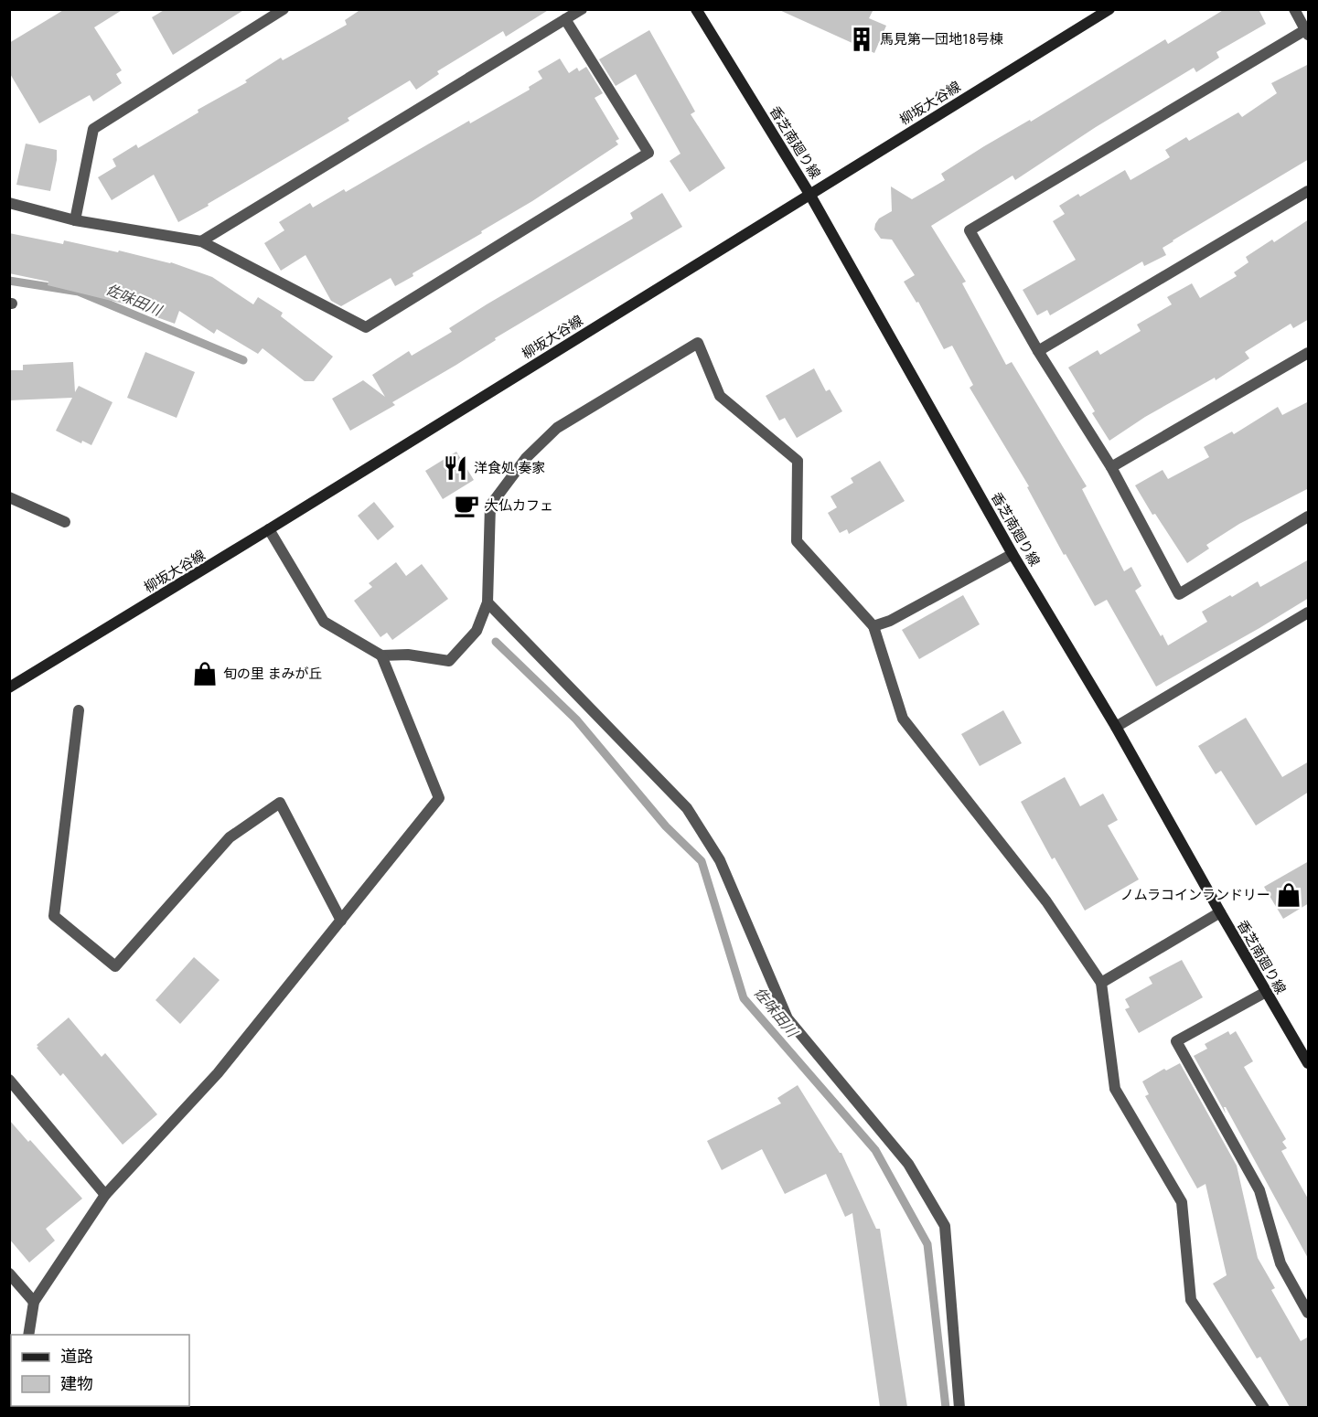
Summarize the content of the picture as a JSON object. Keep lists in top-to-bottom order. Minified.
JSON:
{"streets":{"street":["柳坂大谷線","香芝南廻り線"]},"crossings":[["柳坂大谷線","香芝南廻り線"]],"water":["佐味田川"],"places":{"building":["馬見第一団地18号棟"],"restaurant":["洋食処 奏家"],"cafe":["大仏カフェ"],"shop":["旬の里 まみが丘","ノムラコインランドリー"]},"legend":["道路","建物"]}
